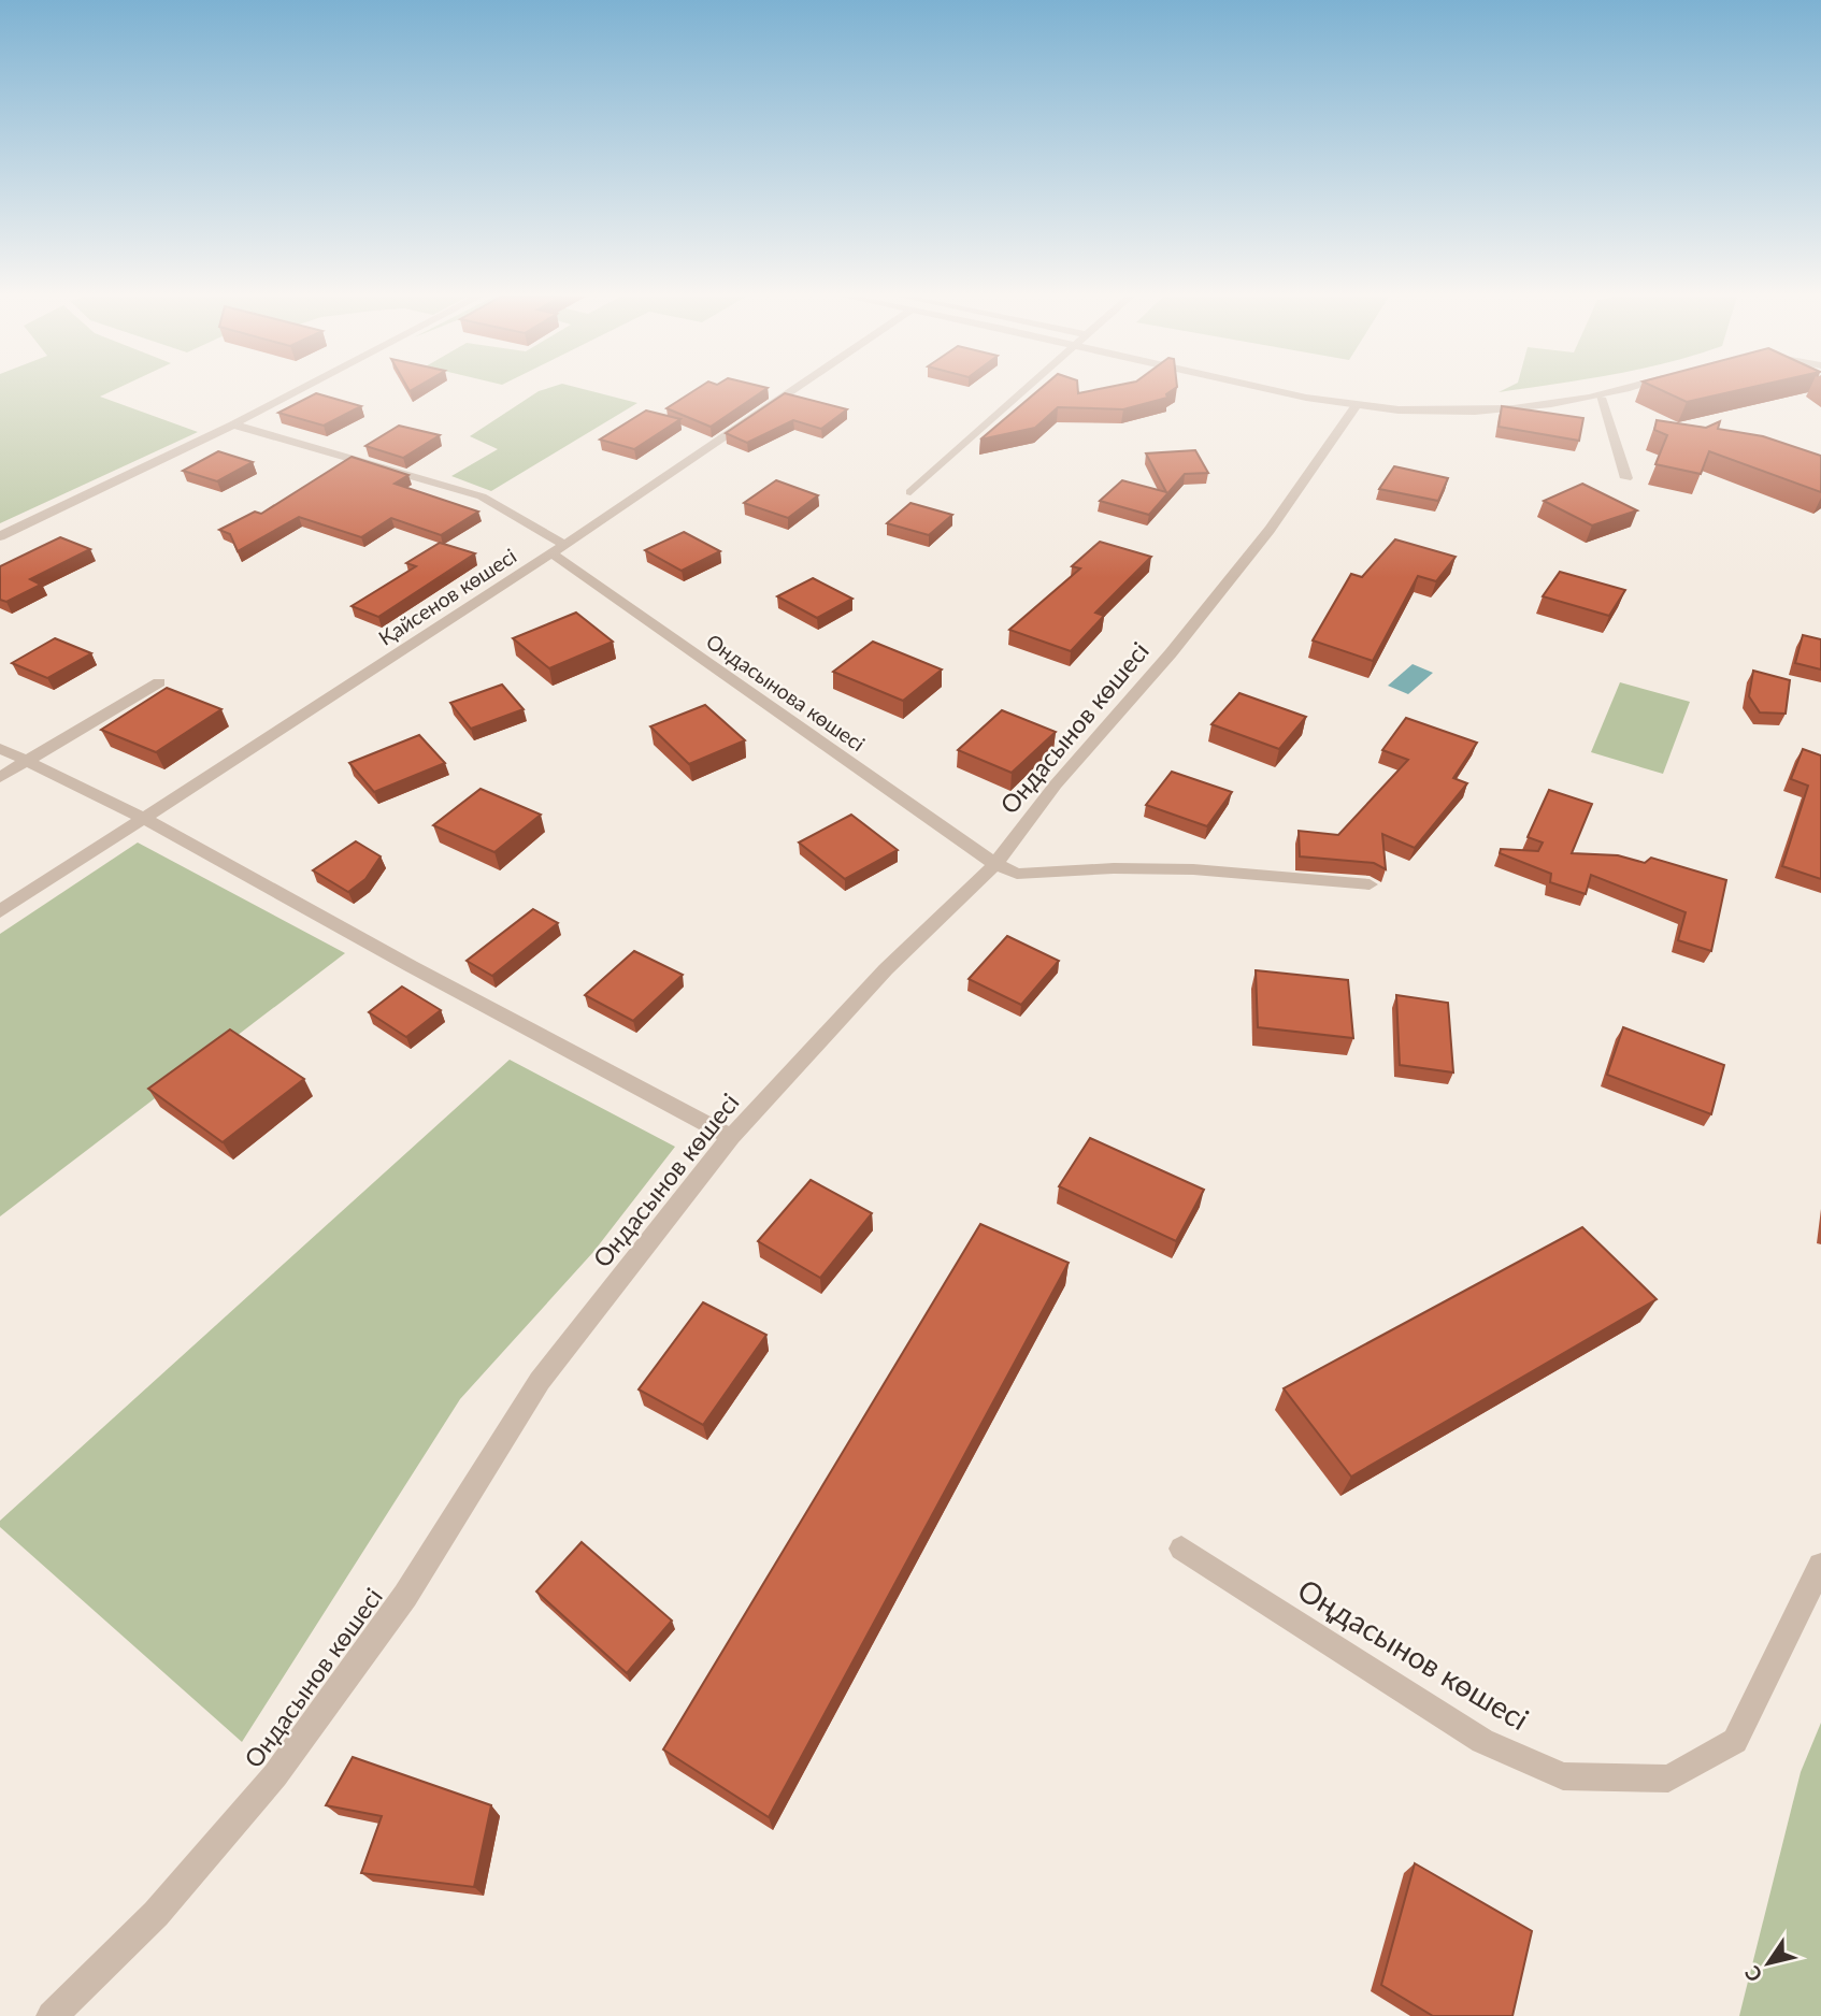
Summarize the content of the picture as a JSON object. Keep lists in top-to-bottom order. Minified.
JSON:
{"streets":{"street":["Қайсенов көшесі","Ондасынова көшесі","Ондасынов көшесі","Оңдасынов көшесі"]},"crossings":[["Қайсенов көшесі","Ондасынова көшесі"],["Ондасынова көшесі","Ондасынов көшесі"]],"north":"bottom left"}
